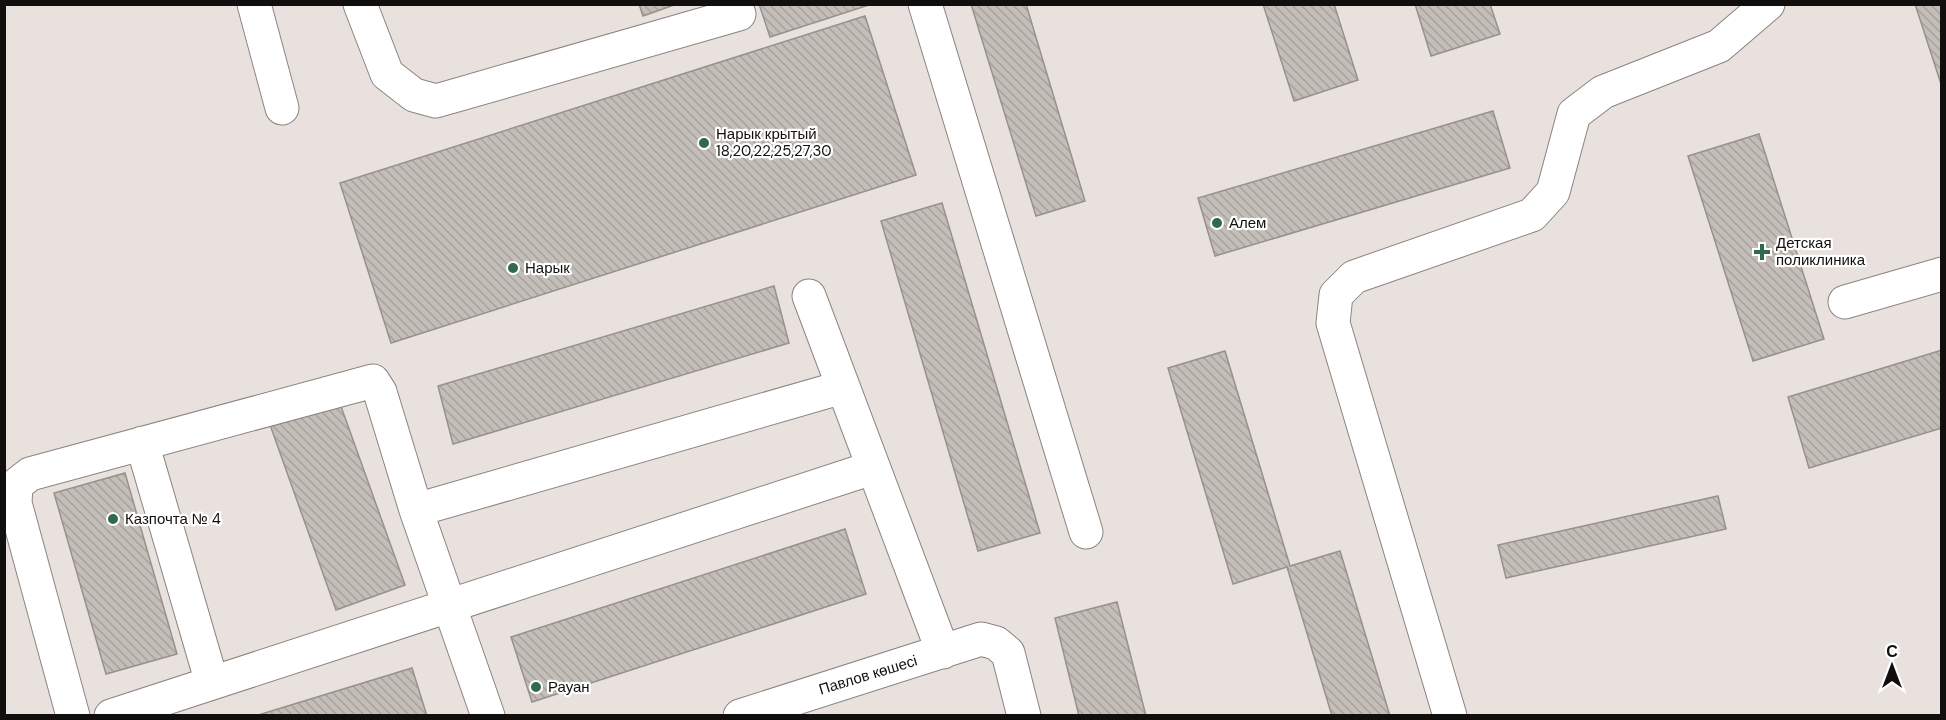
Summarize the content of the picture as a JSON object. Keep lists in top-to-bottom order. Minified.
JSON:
{"streets":{"street":["Павлов көшесі"]},"places":{"other":["Нарык крытый 18,20,22,25,27,30","Алем","Нарык","Казпочта № 4","Рауан"],"health":["Детская поликлиника"]},"north":"top"}
